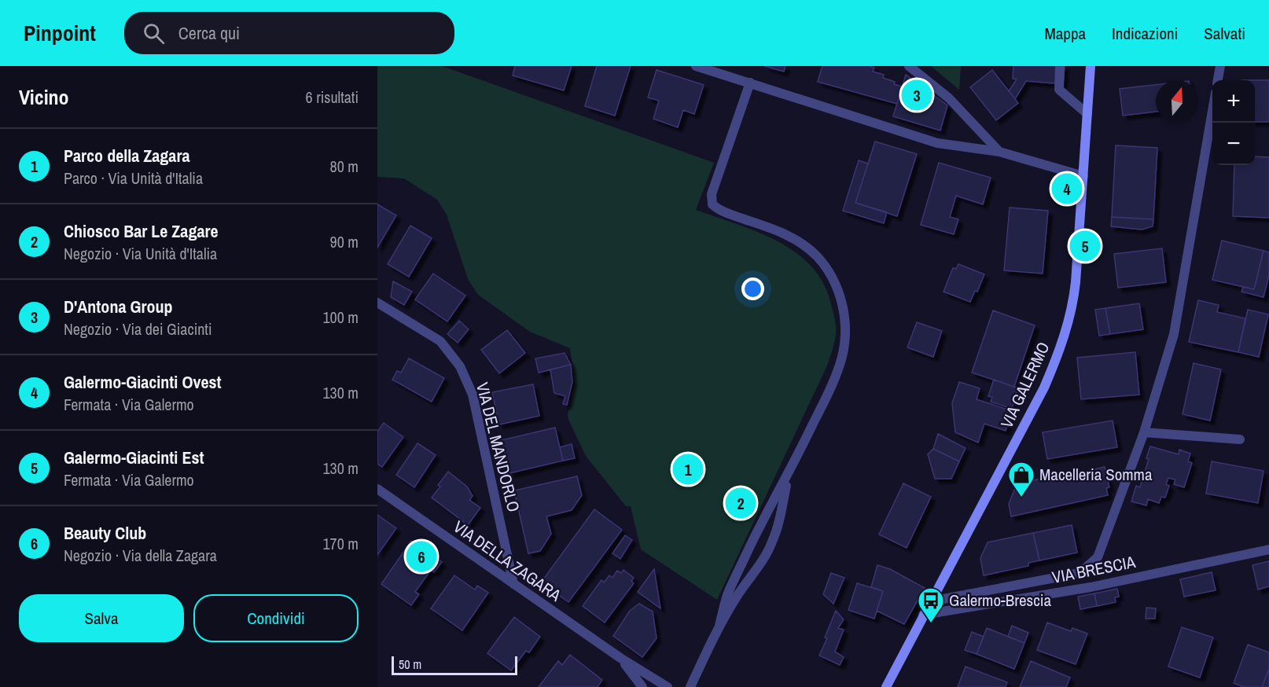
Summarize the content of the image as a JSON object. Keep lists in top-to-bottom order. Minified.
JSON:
{"streets":{"main road":["VIA GALERMO"],"street":["VIA DEL MANDORLO","VIA DELLA ZAGARA","VIA BRESCIA"]},"crossings":[["VIA GALERMO","VIA BRESCIA"],["VIA DEL MANDORLO","VIA DELLA ZAGARA"]],"places":{"shop":["Macelleria Somma"],"bus stop":["Galermo-Brescia"]},"scale_bar":"50 m","north":"top","page":{"header":"Pinpoint","search":"Cerca qui","nav":["Mappa","Indicazioni","Salvati"],"heading":["Vicino","6 risultati"],"pins":["3","4","5","1","2","6"],"map_buttons":["+","−"],"list":[{"mark":"1","name":"Parco della Zagara","note":"Parco · Via Unità d'Italia","value":"80 m"},{"mark":"2","name":"Chiosco Bar Le Zagare","note":"Negozio · Via Unità d'Italia","value":"90 m"},{"mark":"3","name":"D'Antona Group","note":"Negozio · Via dei Giacinti","value":"100 m"},{"mark":"4","name":"Galermo-Giacinti Ovest","note":"Fermata · Via Galermo","value":"130 m"},{"mark":"5","name":"Galermo-Giacinti Est","note":"Fermata · Via Galermo","value":"130 m"},{"mark":"6","name":"Beauty Club","note":"Negozio · Via della Zagara","value":"170 m"}],"buttons":["Salva","Condividi"],"scale":"50 m"}}
